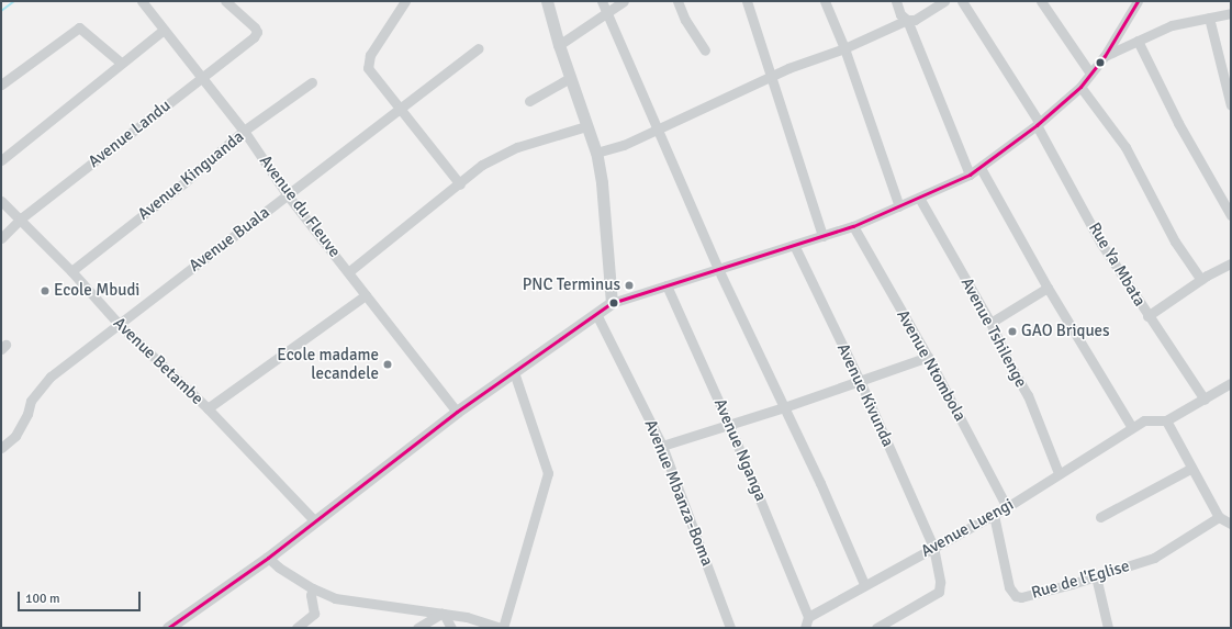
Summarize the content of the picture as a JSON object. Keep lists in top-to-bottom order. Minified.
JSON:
{"streets":{"street":["Avenue Landu","Avenue Kinguanda","Avenue du Fleuve","Avenue Buala","Rue Ya Mbata","Avenue Tshilenge","Avenue Betambe","Avenue Ntombola","Avenue Kivunda","Avenue Nganga","Avenue Mbanza-Boma","Avenue Luengi","Rue de l'Eglise"]},"crossings":[["Avenue Landu","Avenue du Fleuve"],["Avenue Landu","Avenue Betambe"],["Avenue Kinguanda","Avenue du Fleuve"],["Avenue Kinguanda","Avenue Betambe"],["Avenue du Fleuve","Avenue Buala"],["Avenue Buala","Avenue Betambe"],["Avenue Tshilenge","Avenue Luengi"],["Avenue Ntombola","Avenue Luengi"],["Avenue Kivunda","Avenue Luengi"],["Avenue Nganga","Avenue Luengi"],["Avenue Luengi","Rue de l'Eglise"]],"places":["PNC Terminus","Ecole Mbudi","GAO Briques","Ecole madame lecandele"],"scale_bar":"100 m"}
